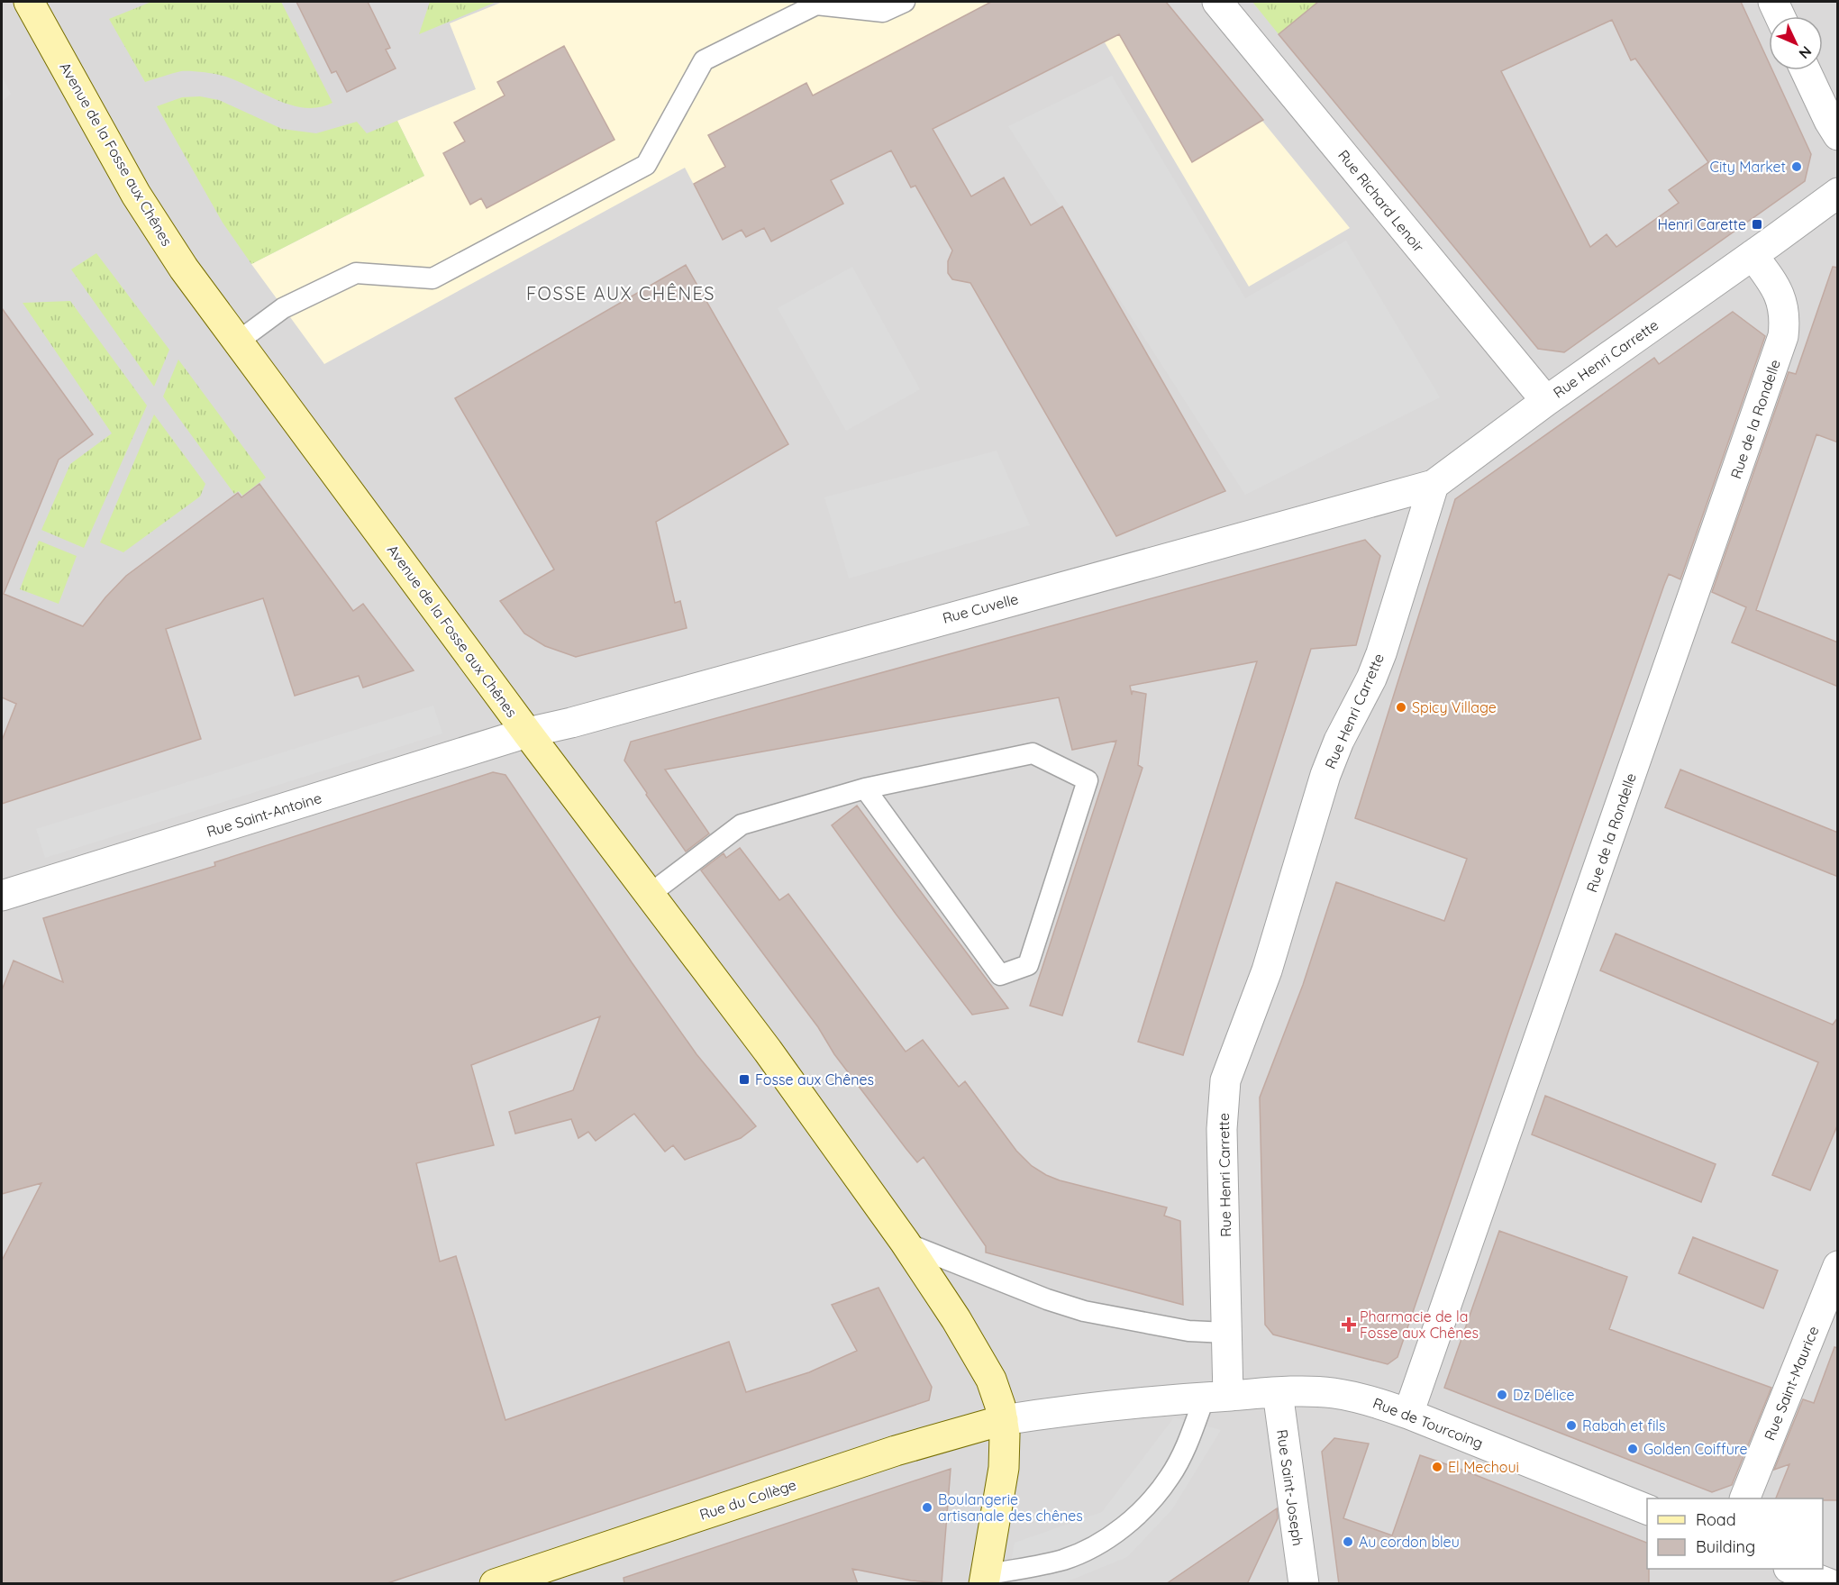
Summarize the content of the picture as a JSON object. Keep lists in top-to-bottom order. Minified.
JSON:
{"streets":{"street":["Avenue de la Fosse aux Chênes","Rue Richard Lenoir","Rue Henri Carrette","Rue de la Rondelle","Rue Cuvelle","Rue Saint-Antoine","Rue Saint-Maurice","Rue de Tourcoing","Rue Saint-Joseph","Rue du Collège"]},"crossings":[["Avenue de la Fosse aux Chênes","Rue Cuvelle"],["Avenue de la Fosse aux Chênes","Rue Saint-Antoine"],["Avenue de la Fosse aux Chênes","Rue de Tourcoing"],["Avenue de la Fosse aux Chênes","Rue du Collège"],["Rue Richard Lenoir","Rue Henri Carrette"],["Rue Henri Carrette","Rue de la Rondelle"],["Rue Henri Carrette","Rue Cuvelle"],["Rue Henri Carrette","Rue de Tourcoing"],["Rue de la Rondelle","Rue de Tourcoing"],["Rue Cuvelle","Rue Saint-Antoine"],["Rue de Tourcoing","Rue Saint-Joseph"],["Rue de Tourcoing","Rue du Collège"]],"districts":["FOSSE AUX CHÊNES"],"places":{"other":["City Market","Spicy Village","Dz Délice","Rabah et fils","Golden Coiffure","El Mechoui","Boulangerie artisanale des chênes","Au cordon bleu"],"transit":["Henri Carette","Fosse aux Chênes"],"health":["Pharmacie de la Fosse aux Chênes"]},"legend":["Road","Building"],"north":"bottom right"}
